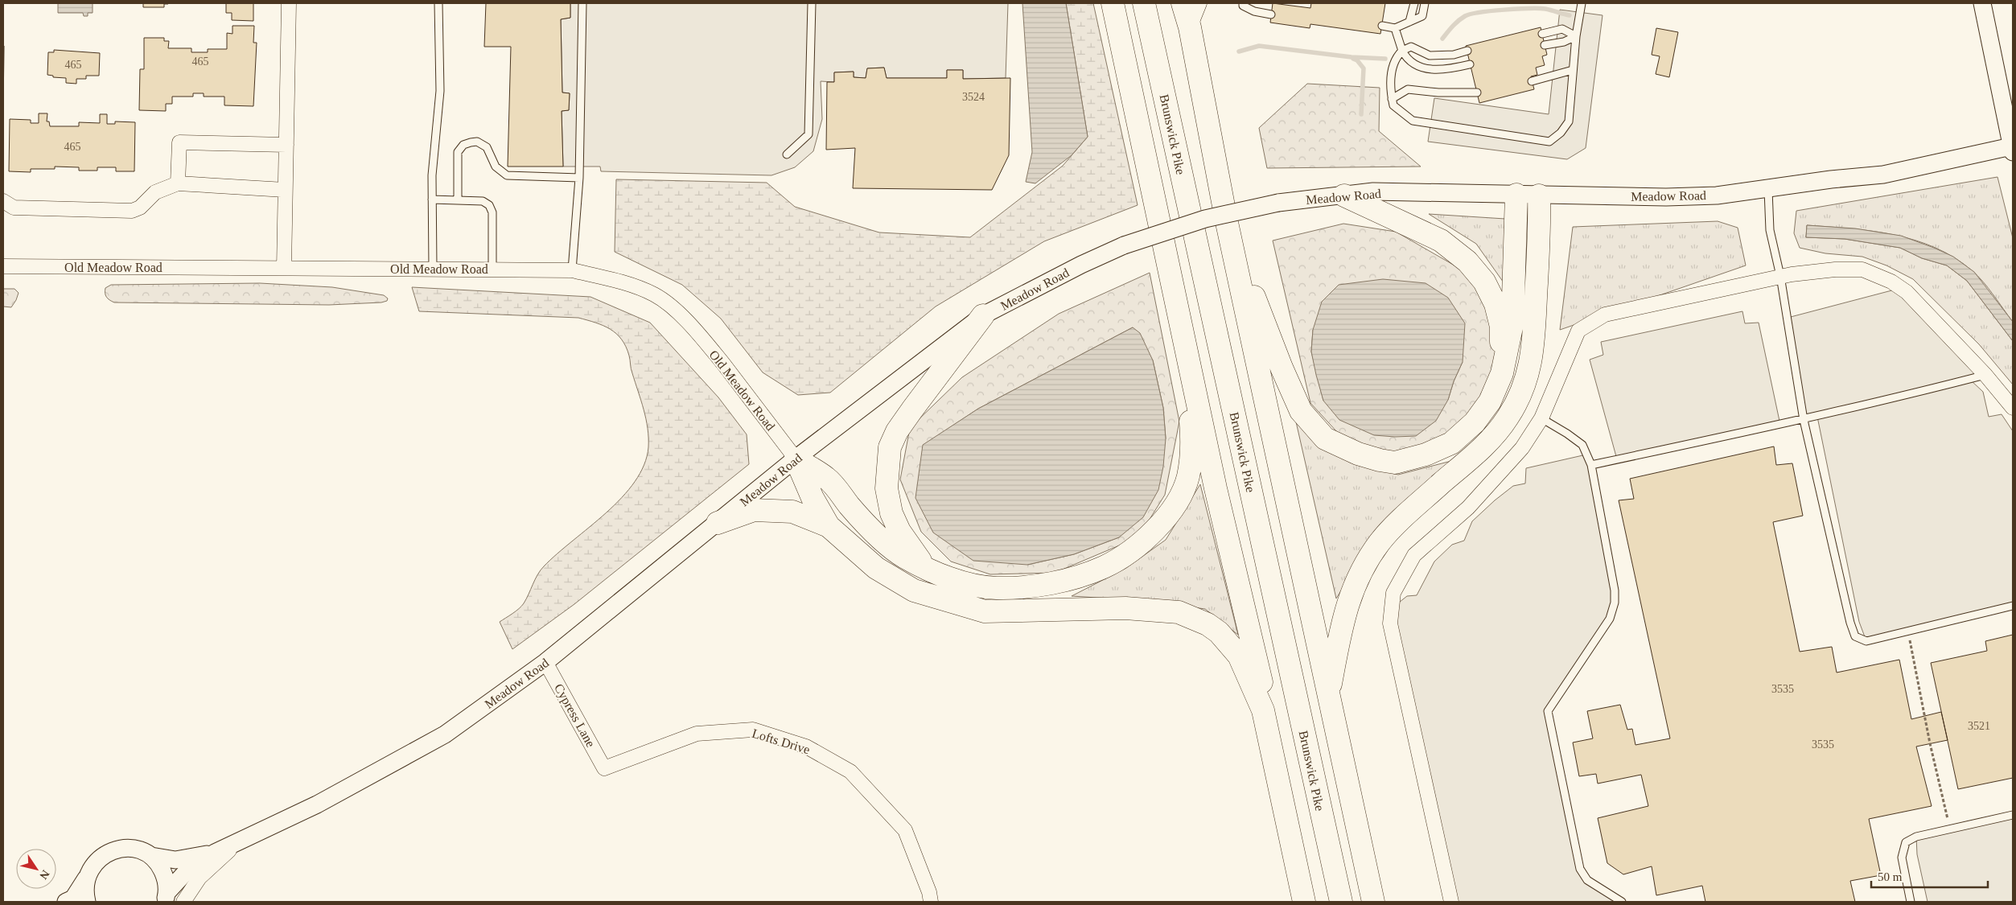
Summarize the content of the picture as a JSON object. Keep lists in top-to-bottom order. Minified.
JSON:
{"streets":{"highway":["Brunswick Pike"],"street":["Meadow Road","Old Meadow Road","Cypress Lane","Lofts Drive"]},"crossings":[["Meadow Road","Old Meadow Road"],["Meadow Road","Cypress Lane"],["Cypress Lane","Lofts Drive"]],"house_numbers":["465","465","3524","465","3535","3521","3535"],"scale_bar":"50 m","north":"bottom right"}
